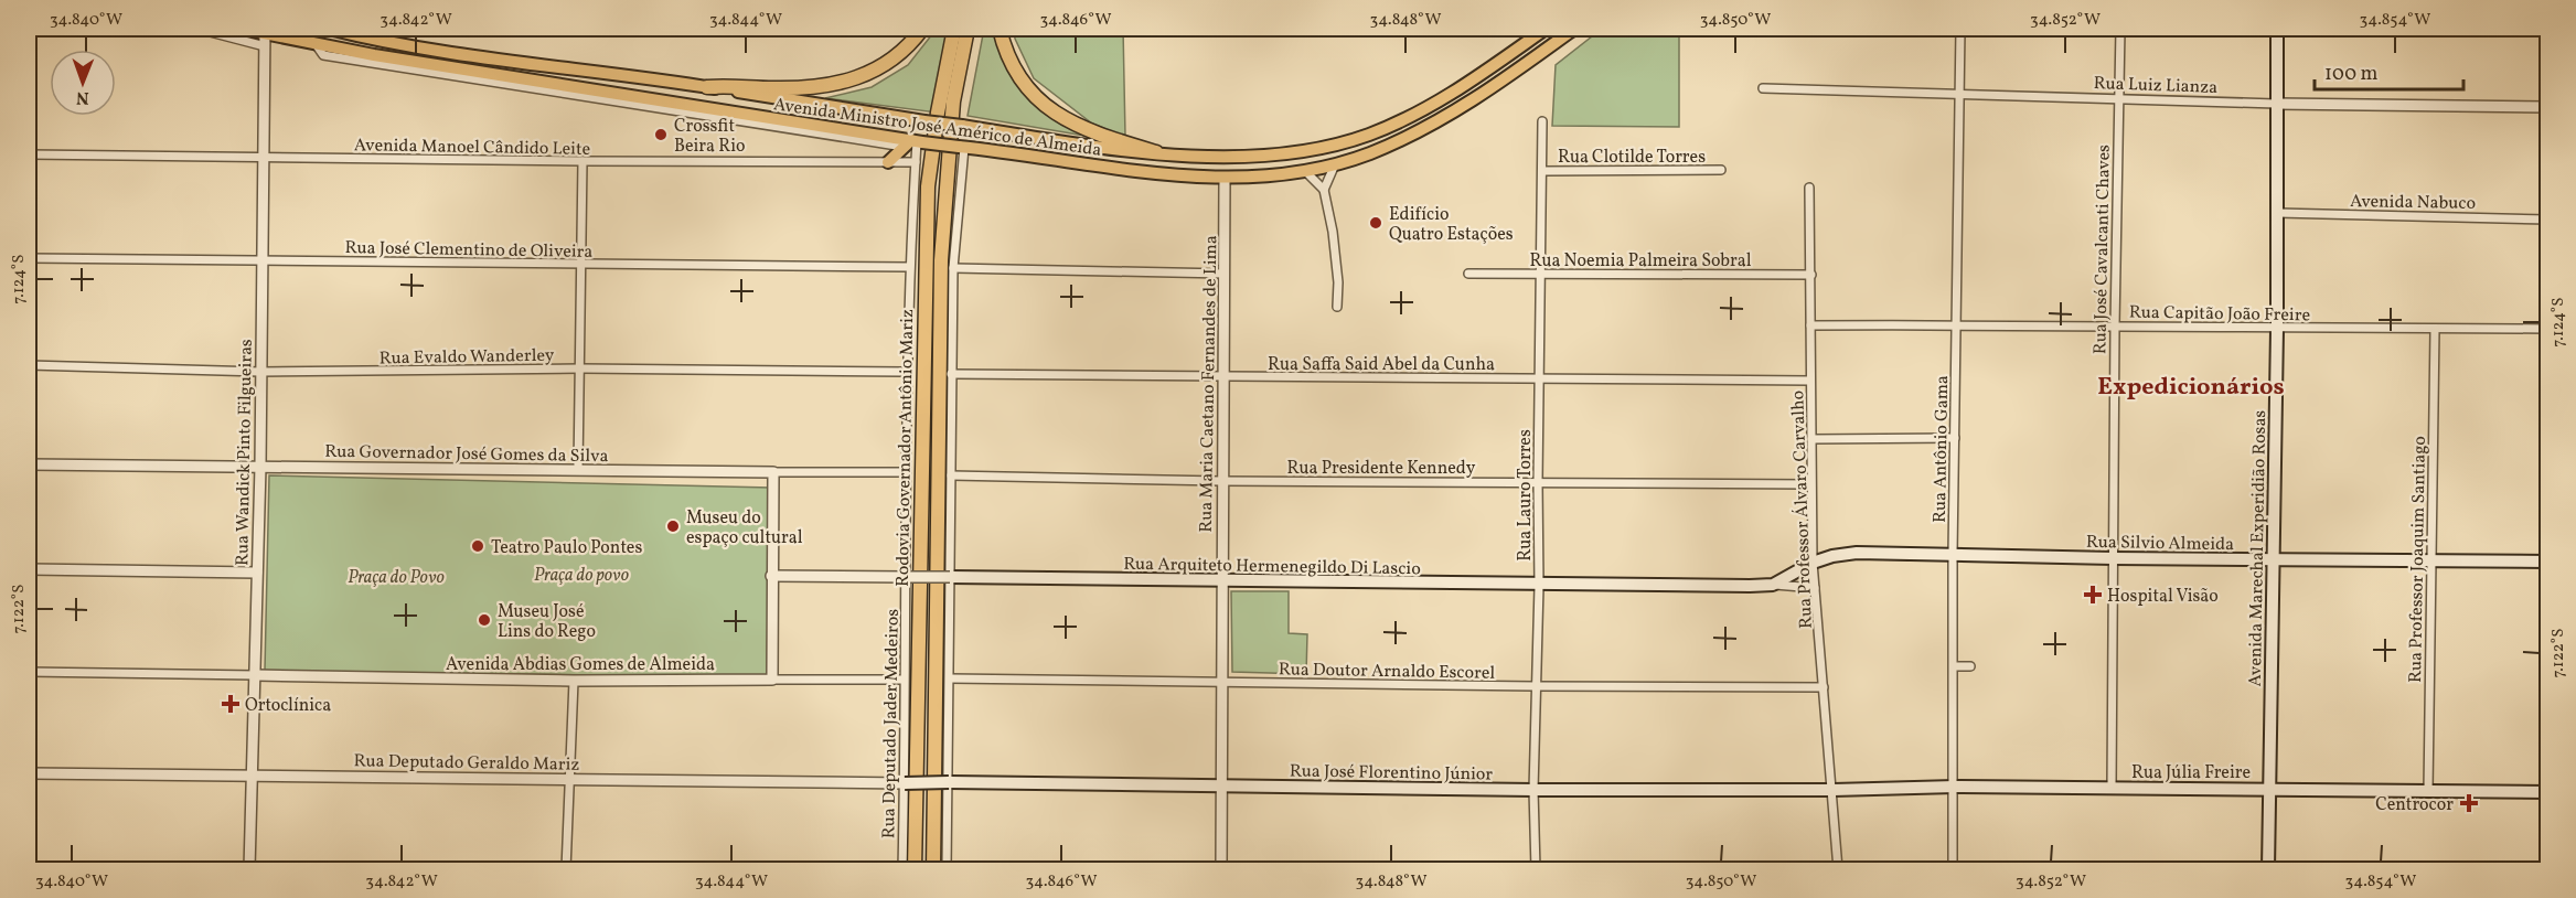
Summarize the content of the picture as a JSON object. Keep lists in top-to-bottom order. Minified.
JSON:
{"streets":{"highway":["Rodovia Governador Antônio Mariz"],"main road":["Avenida Ministro José Américo de Almeida","Rua Silvio Almeida","Avenida Marechal Experidião Rosas","Rua Arquiteto Hermenegildo Di Lascio","Rua José Florentino Júnior","Rua Júlia Freire"],"street":["Rua Luiz Lianza","Avenida Manoel Cândido Leite","Rua Clotilde Torres","Avenida Nabuco","Rua José Clementino de Oliveira","Rua José Cavalcanti Chaves","Rua Noemia Palmeira Sobral","Rua Capitão João Freire","Rua Evaldo Wanderley","Rua Saffa Said Abel da Cunha","Rua Maria Caetano Fernandes de Lima","Rua Antônio Gama","Rua Wandick Pinto Filgueiras","Rua Governador José Gomes da Silva","Rua Presidente Kennedy","Rua Lauro Torres","Rua Professor Álvaro Carvalho","Rua Professor Joaquim Santiago","Avenida Abdias Gomes de Almeida","Rua Doutor Arnaldo Escorel","Rua Deputado Jader Medeiros","Rua Deputado Geraldo Mariz"]},"crossings":[["Rua Luiz Lianza","Rua José Cavalcanti Chaves"],["Rua Luiz Lianza","Rua Antônio Gama"],["Rua Luiz Lianza","Avenida Marechal Experidião Rosas"],["Avenida Ministro José Américo de Almeida","Rua Maria Caetano Fernandes de Lima"],["Avenida Ministro José Américo de Almeida","Rua Wandick Pinto Filgueiras"],["Avenida Ministro José Américo de Almeida","Rua Deputado Jader Medeiros"],["Avenida Manoel Cândido Leite","Rua Wandick Pinto Filgueiras"],["Avenida Manoel Cândido Leite","Rua Deputado Jader Medeiros"],["Rua Clotilde Torres","Rua Lauro Torres"],["Avenida Nabuco","Avenida Marechal Experidião Rosas"],["Rua José Clementino de Oliveira","Rua Wandick Pinto Filgueiras"],["Rua José Clementino de Oliveira","Rua Deputado Jader Medeiros"],["Rua José Cavalcanti Chaves","Rua Capitão João Freire"],["Rua José Cavalcanti Chaves","Rua Silvio Almeida"],["Rua José Cavalcanti Chaves","Rua Júlia Freire"],["Rua Noemia Palmeira Sobral","Rua Lauro Torres"],["Rua Noemia Palmeira Sobral","Rua Professor Álvaro Carvalho"],["Rua Capitão João Freire","Rua Antônio Gama"],["Rua Capitão João Freire","Rua Professor Álvaro Carvalho"],["Rua Capitão João Freire","Avenida Marechal Experidião Rosas"],["Rua Capitão João Freire","Rua Professor Joaquim Santiago"],["Rua Evaldo Wanderley","Rua Wandick Pinto Filgueiras"],["Rua Evaldo Wanderley","Rua Deputado Jader Medeiros"],["Rua Saffa Said Abel da Cunha","Rua Maria Caetano Fernandes de Lima"],["Rua Saffa Said Abel da Cunha","Rua Lauro Torres"],["Rua Saffa Said Abel da Cunha","Rua Professor Álvaro Carvalho"],["Rua Maria Caetano Fernandes de Lima","Rua Presidente Kennedy"],["Rua Maria Caetano Fernandes de Lima","Rua Arquiteto Hermenegildo Di Lascio"],["Rua Maria Caetano Fernandes de Lima","Rua Doutor Arnaldo Escorel"],["Rua Maria Caetano Fernandes de Lima","Rua José Florentino Júnior"],["Rua Antônio Gama","Rua Silvio Almeida"],["Rua Antônio Gama","Rua Júlia Freire"],["Rua Wandick Pinto Filgueiras","Rua Governador José Gomes da Silva"],["Rua Wandick Pinto Filgueiras","Avenida Abdias Gomes de Almeida"],["Rua Wandick Pinto Filgueiras","Rua Deputado Geraldo Mariz"],["Rua Governador José Gomes da Silva","Rua Deputado Jader Medeiros"],["Rua Presidente Kennedy","Rua Lauro Torres"],["Rua Presidente Kennedy","Rua Professor Álvaro Carvalho"],["Rua Lauro Torres","Rua Arquiteto Hermenegildo Di Lascio"],["Rua Lauro Torres","Rua Doutor Arnaldo Escorel"],["Rua Lauro Torres","Rua José Florentino Júnior"],["Rua Professor Álvaro Carvalho","Rua Silvio Almeida"],["Rua Professor Álvaro Carvalho","Rua Arquiteto Hermenegildo Di Lascio"],["Rua Professor Álvaro Carvalho","Rua Doutor Arnaldo Escorel"],["Rua Professor Álvaro Carvalho","Rua José Florentino Júnior"],["Rua Professor Álvaro Carvalho","Rua Júlia Freire"],["Rua Silvio Almeida","Avenida Marechal Experidião Rosas"],["Rua Silvio Almeida","Rua Professor Joaquim Santiago"],["Rua Silvio Almeida","Rua Arquiteto Hermenegildo Di Lascio"],["Avenida Marechal Experidião Rosas","Rua Júlia Freire"],["Rua Professor Joaquim Santiago","Rua Júlia Freire"],["Rua Arquiteto Hermenegildo Di Lascio","Rua Deputado Jader Medeiros"],["Avenida Abdias Gomes de Almeida","Rua Deputado Jader Medeiros"],["Rua Deputado Jader Medeiros","Rua Deputado Geraldo Mariz"],["Rua Deputado Jader Medeiros","Rua José Florentino Júnior"],["Rua Deputado Geraldo Mariz","Rua José Florentino Júnior"],["Rua José Florentino Júnior","Rua Júlia Freire"]],"districts":["Expedicionários"],"parks":["Praça do povo","Praça do Povo"],"places":{"other":["Crossfit Beira Rio","Edifício Quatro Estações","Museu do espaço cultural","Teatro Paulo Pontes","Museu José Lins do Rego"],"health":["Hospital Visão","Ortoclínica","Centrocor"]},"scale_bar":"100 m","north":"bottom","coordinates":["34.840°W","34.842°W","34.844°W","34.846°W","34.848°W","34.850°W","34.852°W","34.854°W","7.124°S","7.122°S"]}
